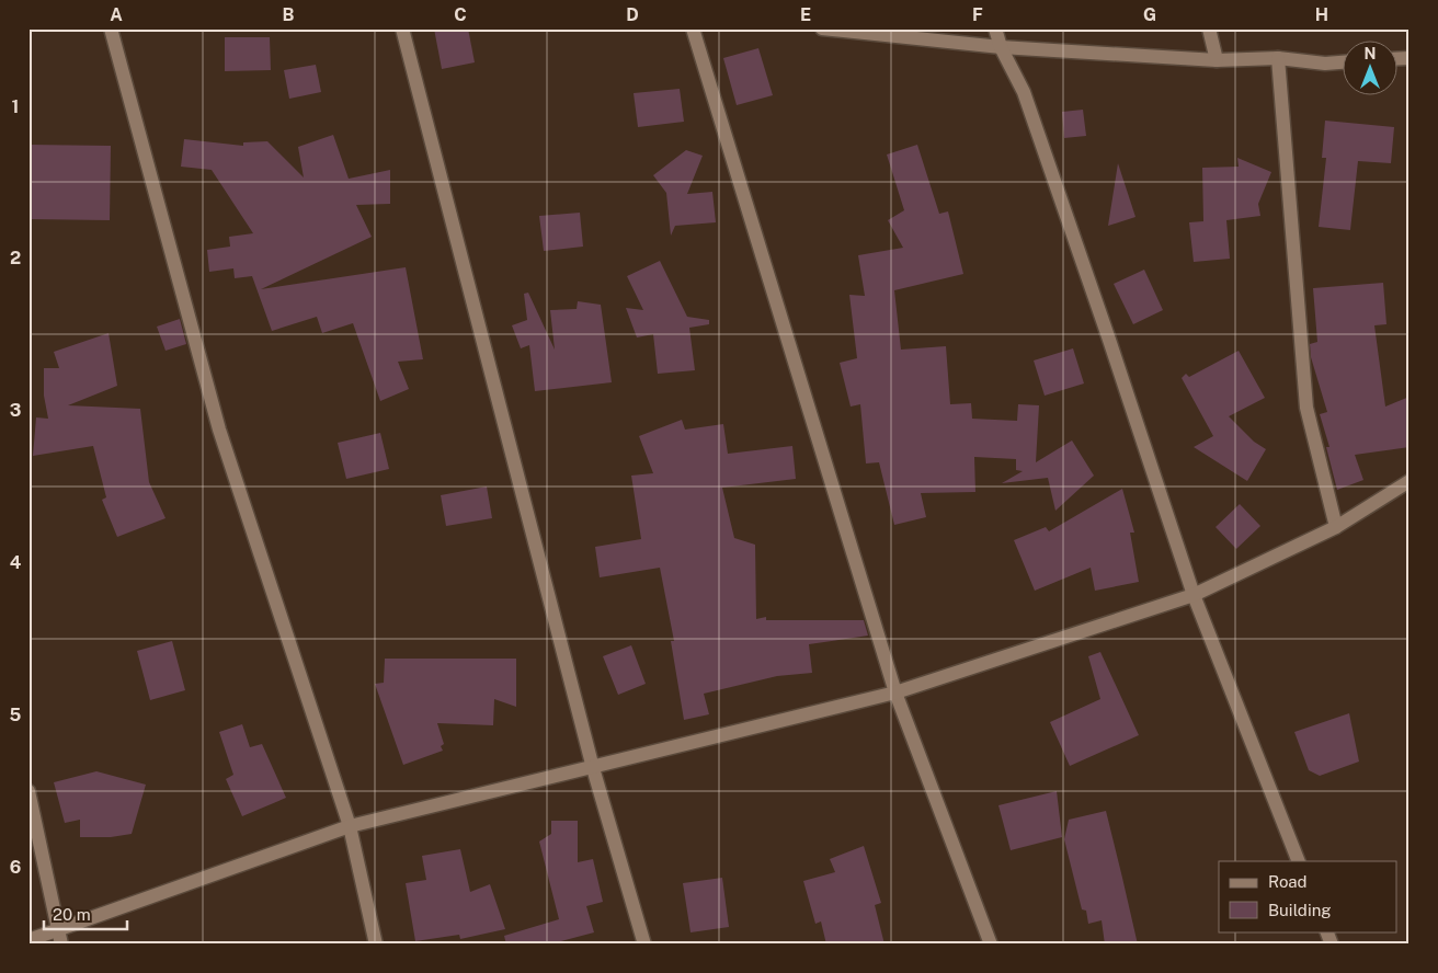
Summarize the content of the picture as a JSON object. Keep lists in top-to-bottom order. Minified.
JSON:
{"legend":["Road","Building"],"scale_bar":"20 m","north":"top","grid":{"columns":["A","B","C","D","E","F","G","H"],"rows":["1","2","3","4","5","6"]}}
